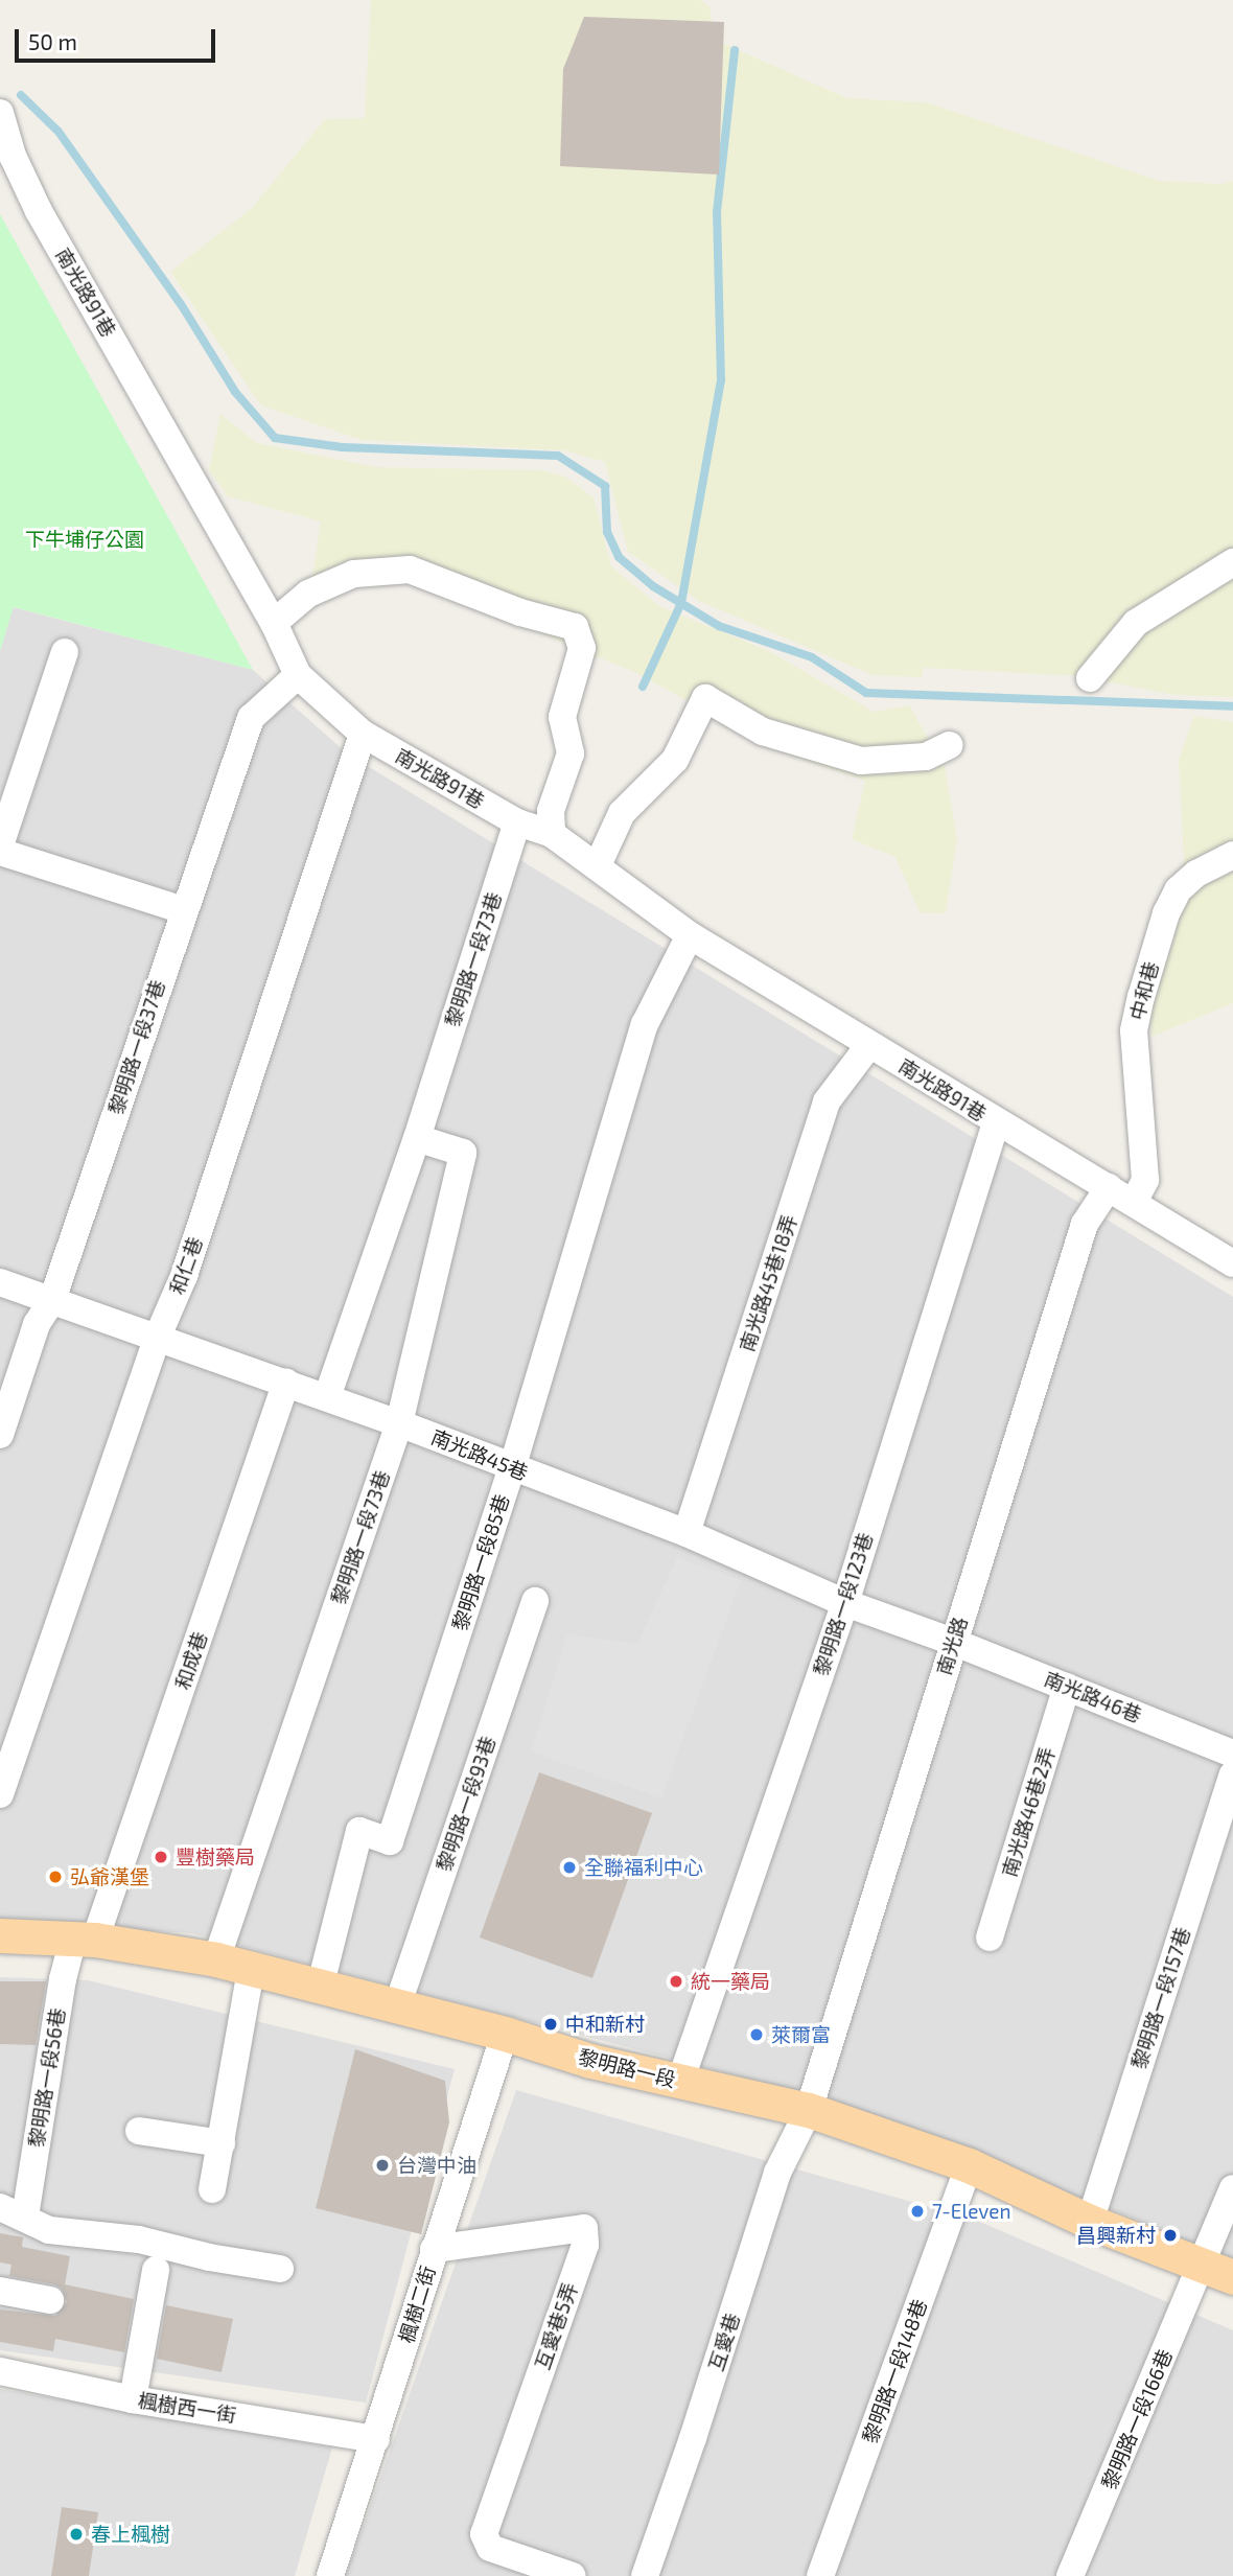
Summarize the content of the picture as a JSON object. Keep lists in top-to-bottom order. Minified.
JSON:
{"streets":{"main road":["黎明路一段"],"street":["南光路91巷","黎明路一段73巷","中和巷","黎明路一段37巷","和仁巷","南光路45巷18弄","南光路45巷","黎明路一段85巷","黎明路一段123巷","南光路","和成巷","南光路46巷","黎明路一段93巷","南光路46巷2弄","黎明路一段157巷","黎明路一段56巷","楓樹二街","互愛巷5弄","互愛巷","黎明路一段148巷","楓樹西一街","黎明路一段166巷"]},"crossings":[["南光路91巷","黎明路一段73巷"],["南光路91巷","中和巷"],["南光路91巷","黎明路一段37巷"],["南光路91巷","和仁巷"],["南光路91巷","南光路45巷18弄"],["南光路91巷","黎明路一段85巷"],["南光路91巷","黎明路一段123巷"],["南光路91巷","南光路"],["黎明路一段73巷","南光路45巷"],["黎明路一段73巷","黎明路一段"],["黎明路一段37巷","南光路45巷"],["和仁巷","南光路45巷"],["南光路45巷18弄","南光路45巷"],["南光路45巷","黎明路一段85巷"],["南光路45巷","黎明路一段123巷"],["南光路45巷","南光路"],["南光路45巷","和成巷"],["南光路45巷","南光路46巷"],["黎明路一段85巷","黎明路一段"],["黎明路一段123巷","黎明路一段"],["南光路","南光路46巷"],["南光路","黎明路一段"],["南光路","互愛巷"],["和成巷","黎明路一段"],["和成巷","黎明路一段56巷"],["南光路46巷","南光路46巷2弄"],["黎明路一段93巷","黎明路一段"],["黎明路一段157巷","黎明路一段"],["黎明路一段","黎明路一段56巷"],["黎明路一段","楓樹二街"],["黎明路一段","互愛巷"],["黎明路一段","黎明路一段148巷"],["黎明路一段","黎明路一段166巷"],["楓樹二街","互愛巷5弄"],["楓樹二街","楓樹西一街"]],"parks":["下牛埔仔公園"],"places":["豐樹藥局","全聯福利中心","弘爺漢堡","統一藥局","中和新村","萊爾富","台灣中油","7-Eleven","昌興新村","春上楓樹"],"scale_bar":"50 m"}
